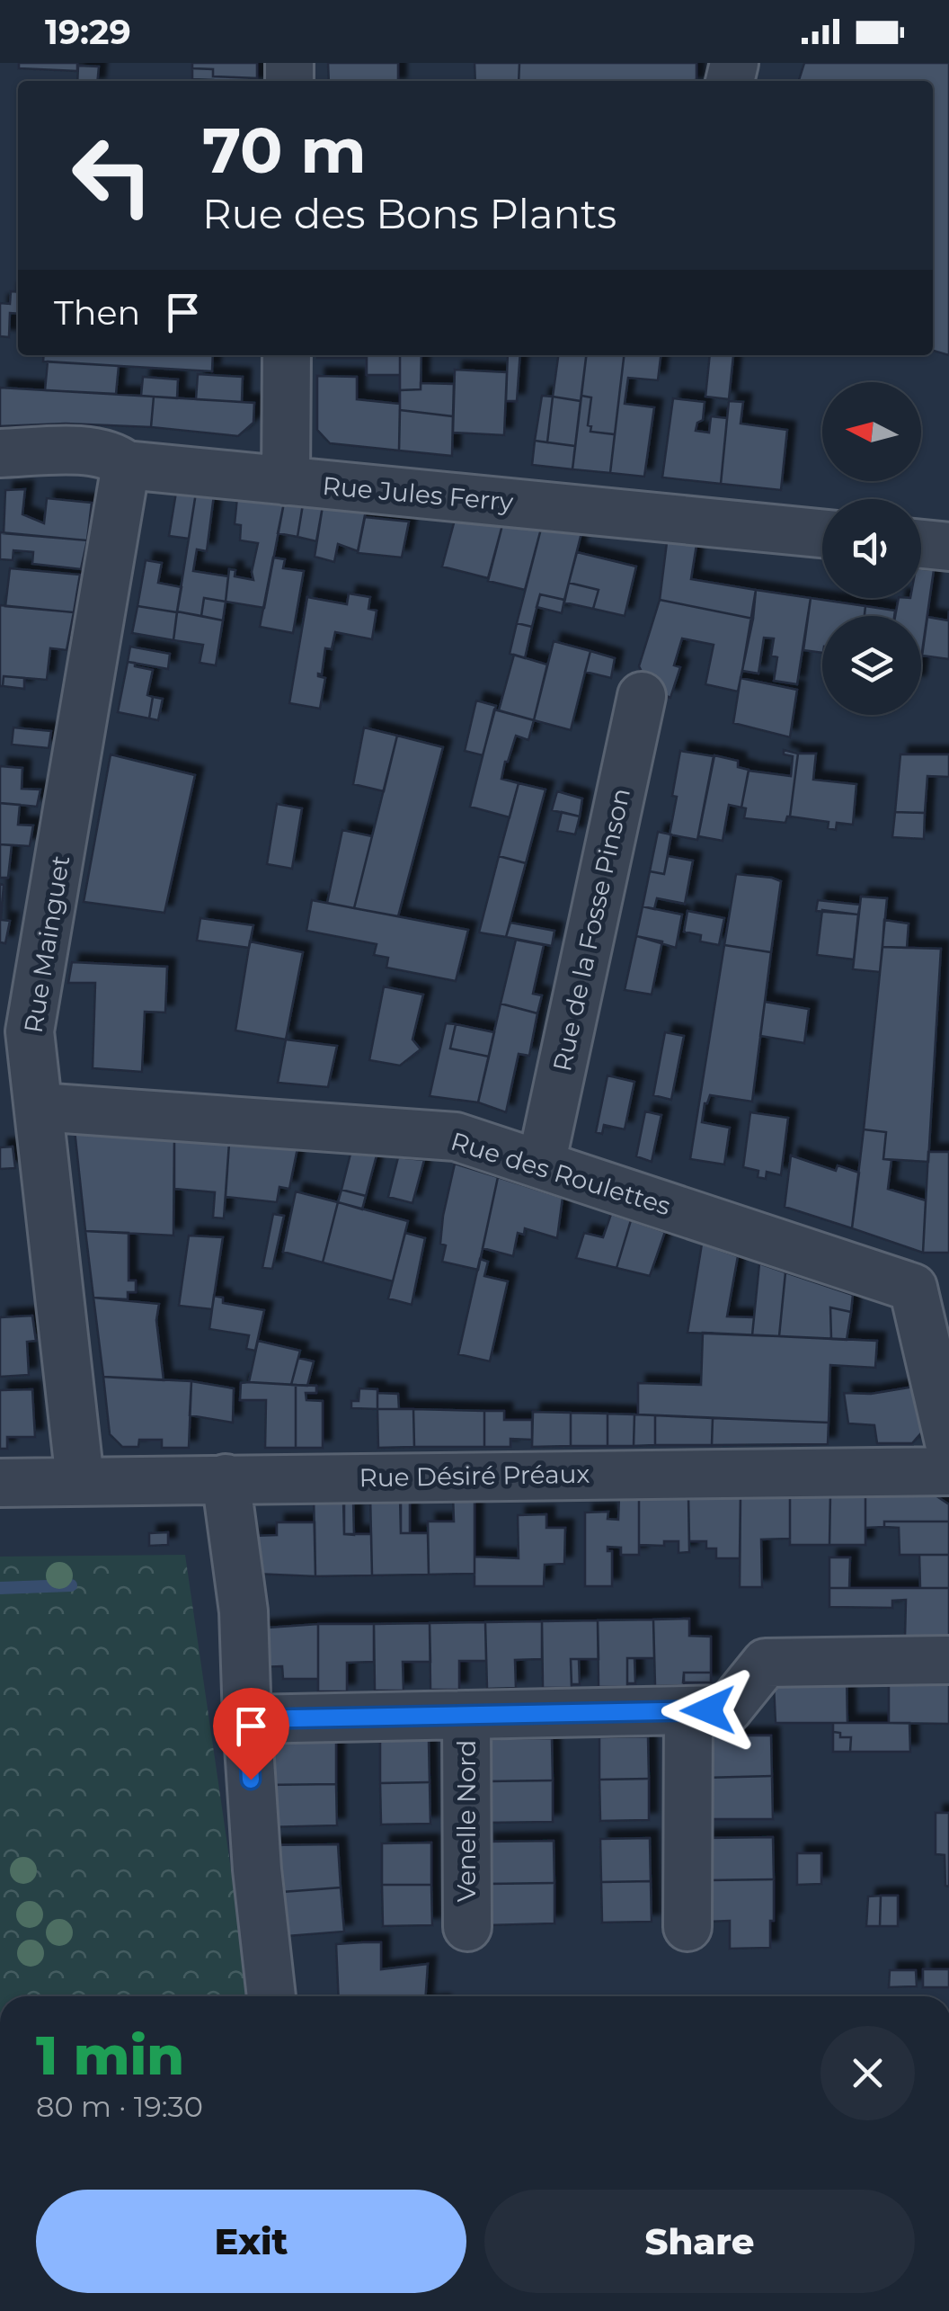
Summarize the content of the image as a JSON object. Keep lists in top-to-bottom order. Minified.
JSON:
{"streets":{"street":["Rue Jules Ferry","Rue de la Fosse Pinson","Rue Mainguet","Rue des Roulettes","Rue Désiré Préaux","Venelle Nord"]},"crossings":[["Rue Jules Ferry","Rue Mainguet"],["Rue de la Fosse Pinson","Rue des Roulettes"],["Rue Mainguet","Rue des Roulettes"],["Rue Mainguet","Rue Désiré Préaux"]],"north":"left","page":{"status":"19:29","turn":["70 m","Rue des Bons Plants"],"then":"Then","heading":["1 min","80 m · 19:30"],"buttons":["Exit","Share"]}}
